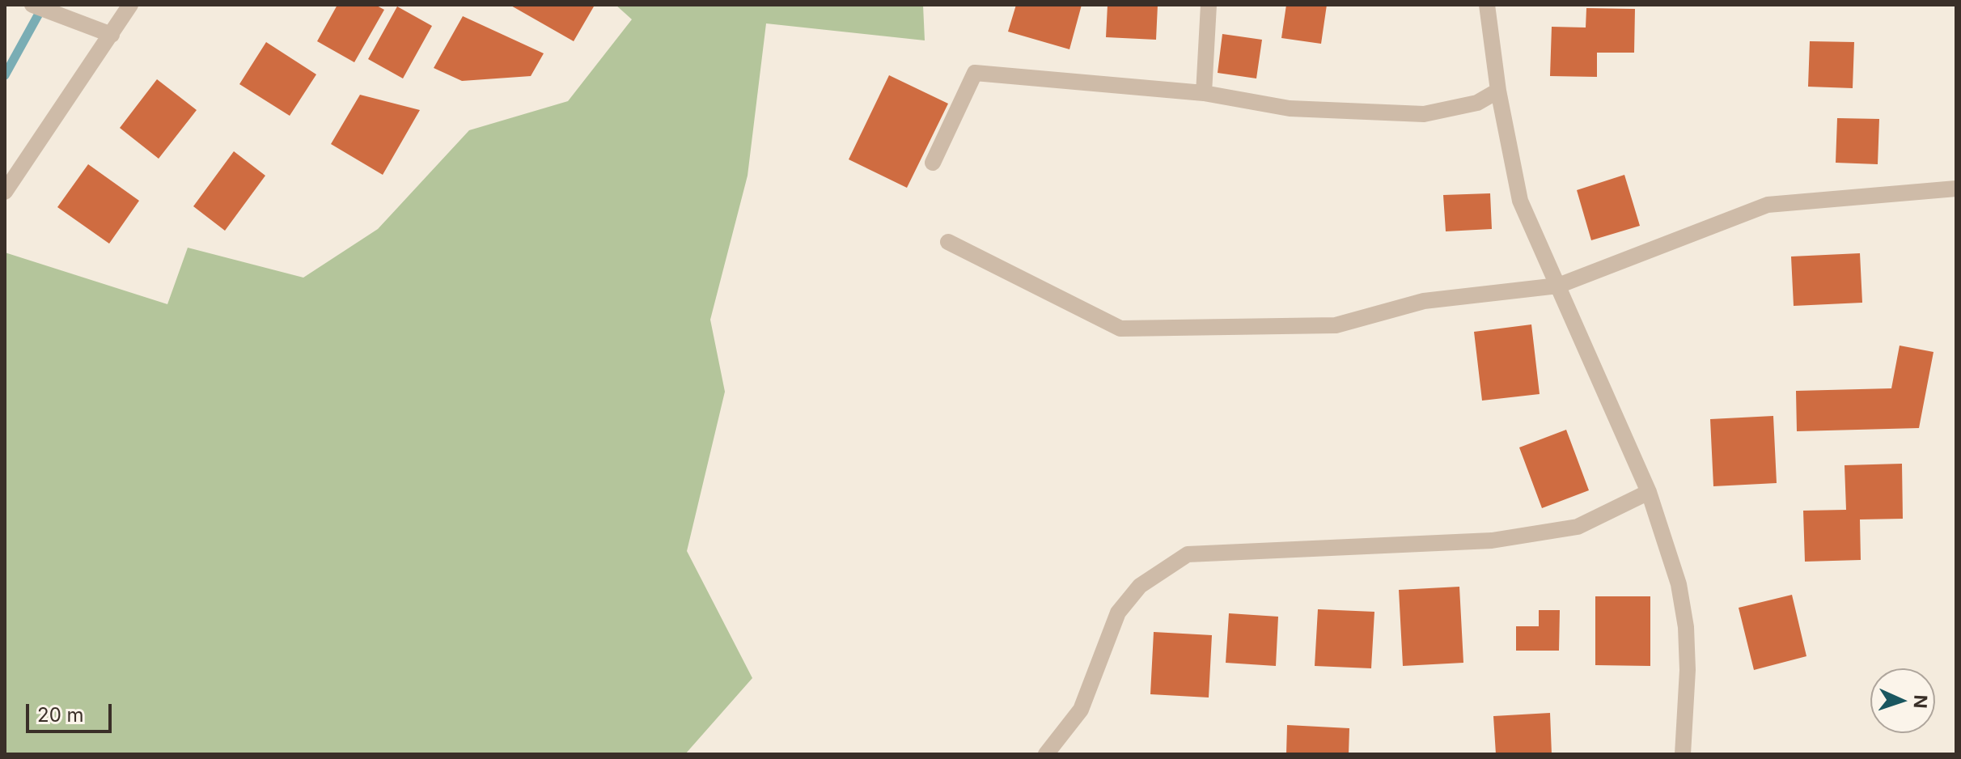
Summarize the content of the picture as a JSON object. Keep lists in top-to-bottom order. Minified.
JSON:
{"scale_bar":"20 m","north":"right"}
